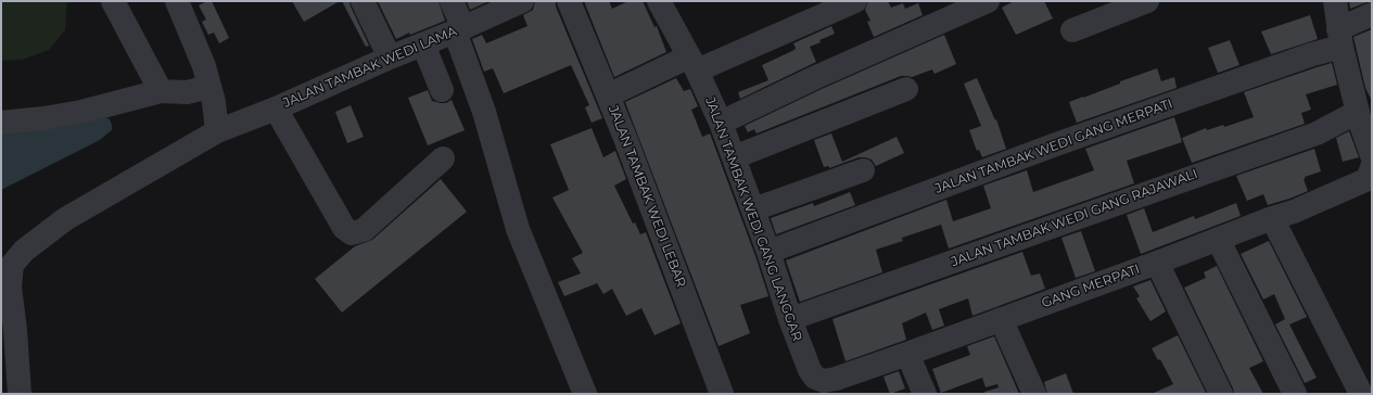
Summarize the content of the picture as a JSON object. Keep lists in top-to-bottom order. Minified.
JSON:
{"streets":{"street":["JALAN TAMBAK WEDI LAMA","JALAN TAMBAK WEDI GANG MERPATI","JALAN TAMBAK WEDI LEBAR","JALAN TAMBAK WEDI GANG RAJAWALI","JALAN TAMBAK WEDI GANG LANGGAR","GANG MERPATI"]},"crossings":[["JALAN TAMBAK WEDI GANG MERPATI","JALAN TAMBAK WEDI GANG LANGGAR"],["JALAN TAMBAK WEDI GANG RAJAWALI","JALAN TAMBAK WEDI GANG LANGGAR"],["JALAN TAMBAK WEDI GANG LANGGAR","GANG MERPATI"]]}
